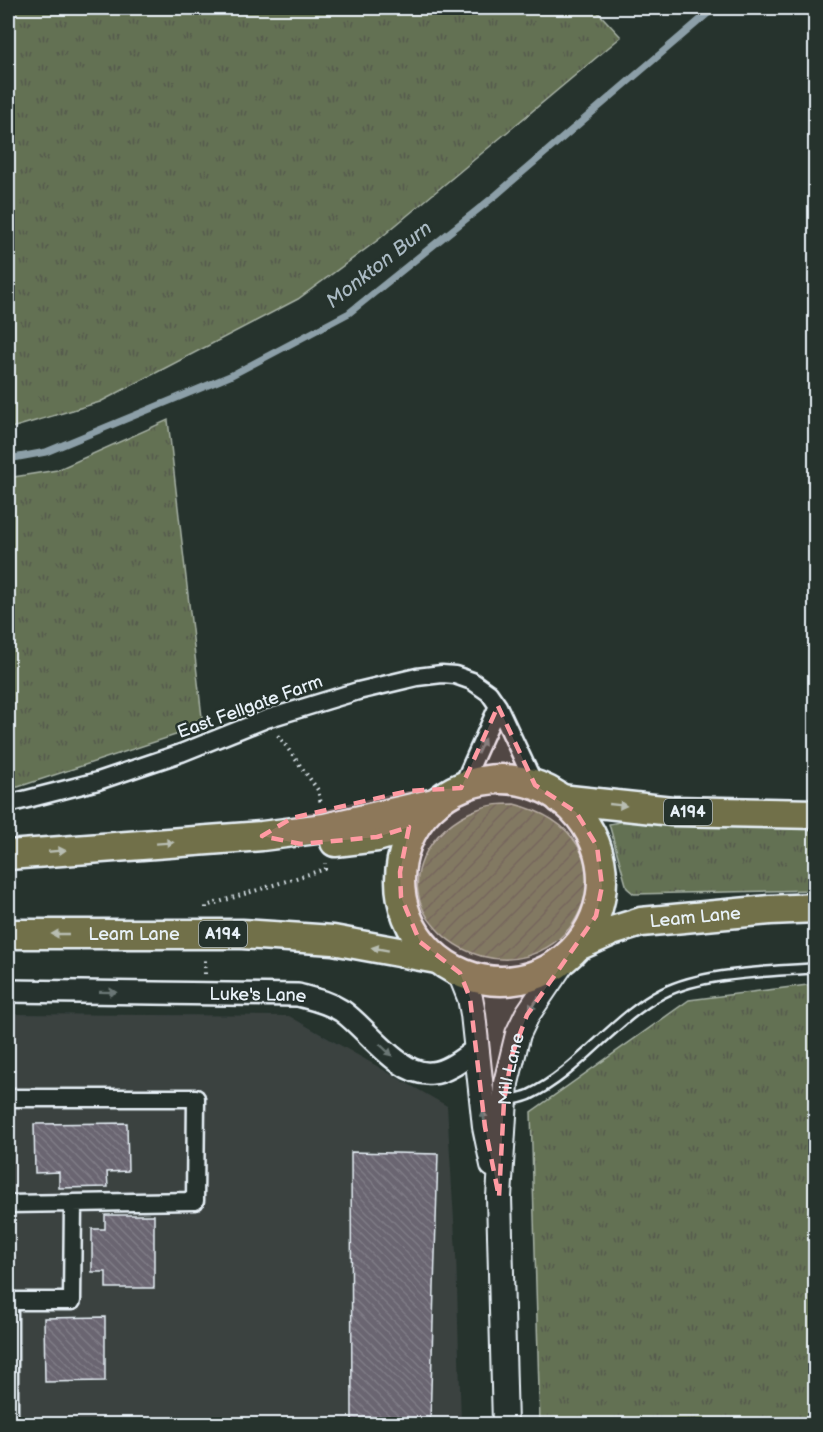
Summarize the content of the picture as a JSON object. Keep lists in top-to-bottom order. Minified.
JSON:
{"streets":{"highway":["A194","Leam Lane"],"main road":["Mill Lane"],"street":["East Fellgate Farm","Luke's Lane"]},"crossings":[["East Fellgate Farm","Leam Lane"],["East Fellgate Farm","Mill Lane"],["Leam Lane","Mill Lane"],["Luke's Lane","Mill Lane"]],"one_way":["Luke's Lane"],"water":["Monkton Burn"]}
